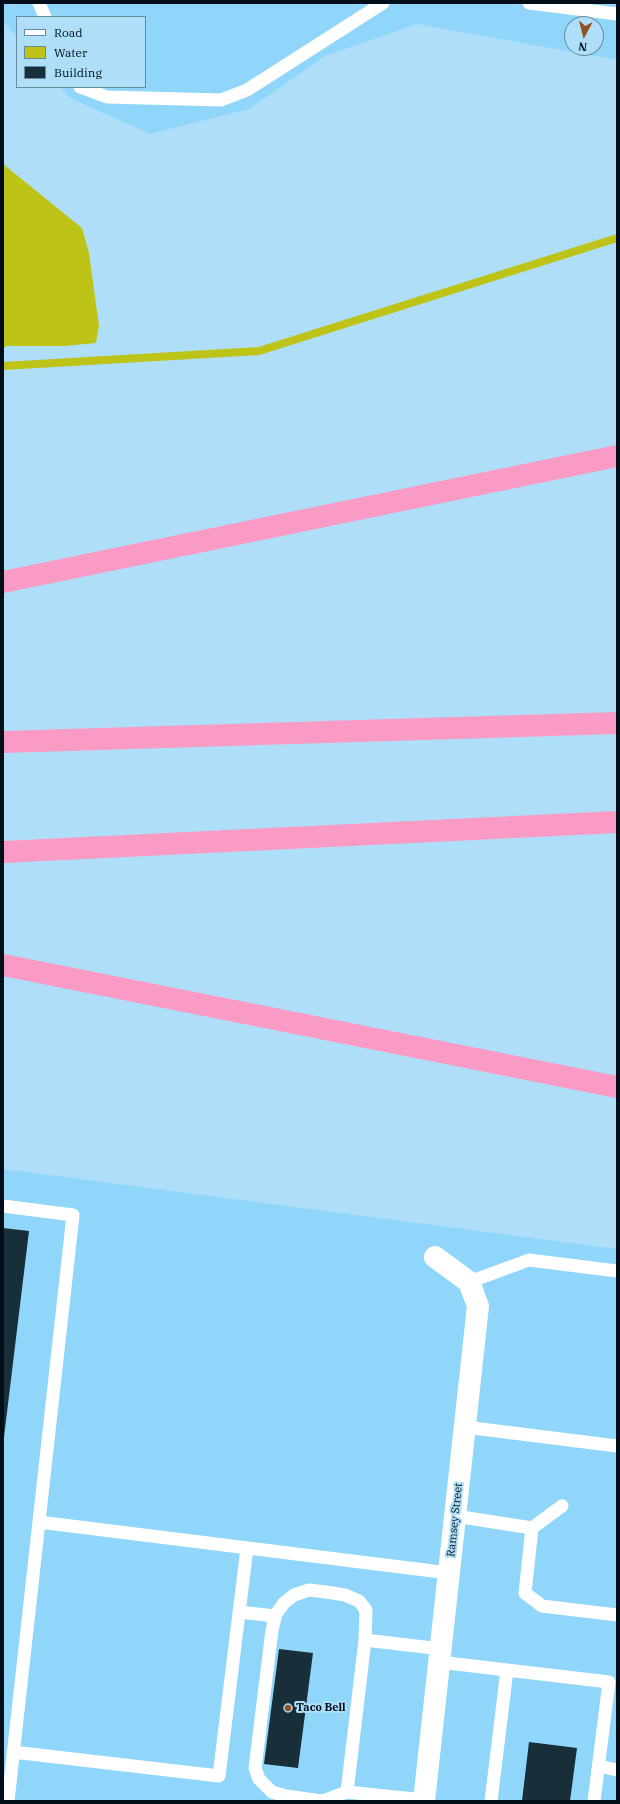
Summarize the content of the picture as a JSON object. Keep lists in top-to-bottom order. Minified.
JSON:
{"streets":{"street":["Ramsey Street"]},"places":["Taco Bell"],"legend":["Road","Water","Building"],"north":"bottom"}
